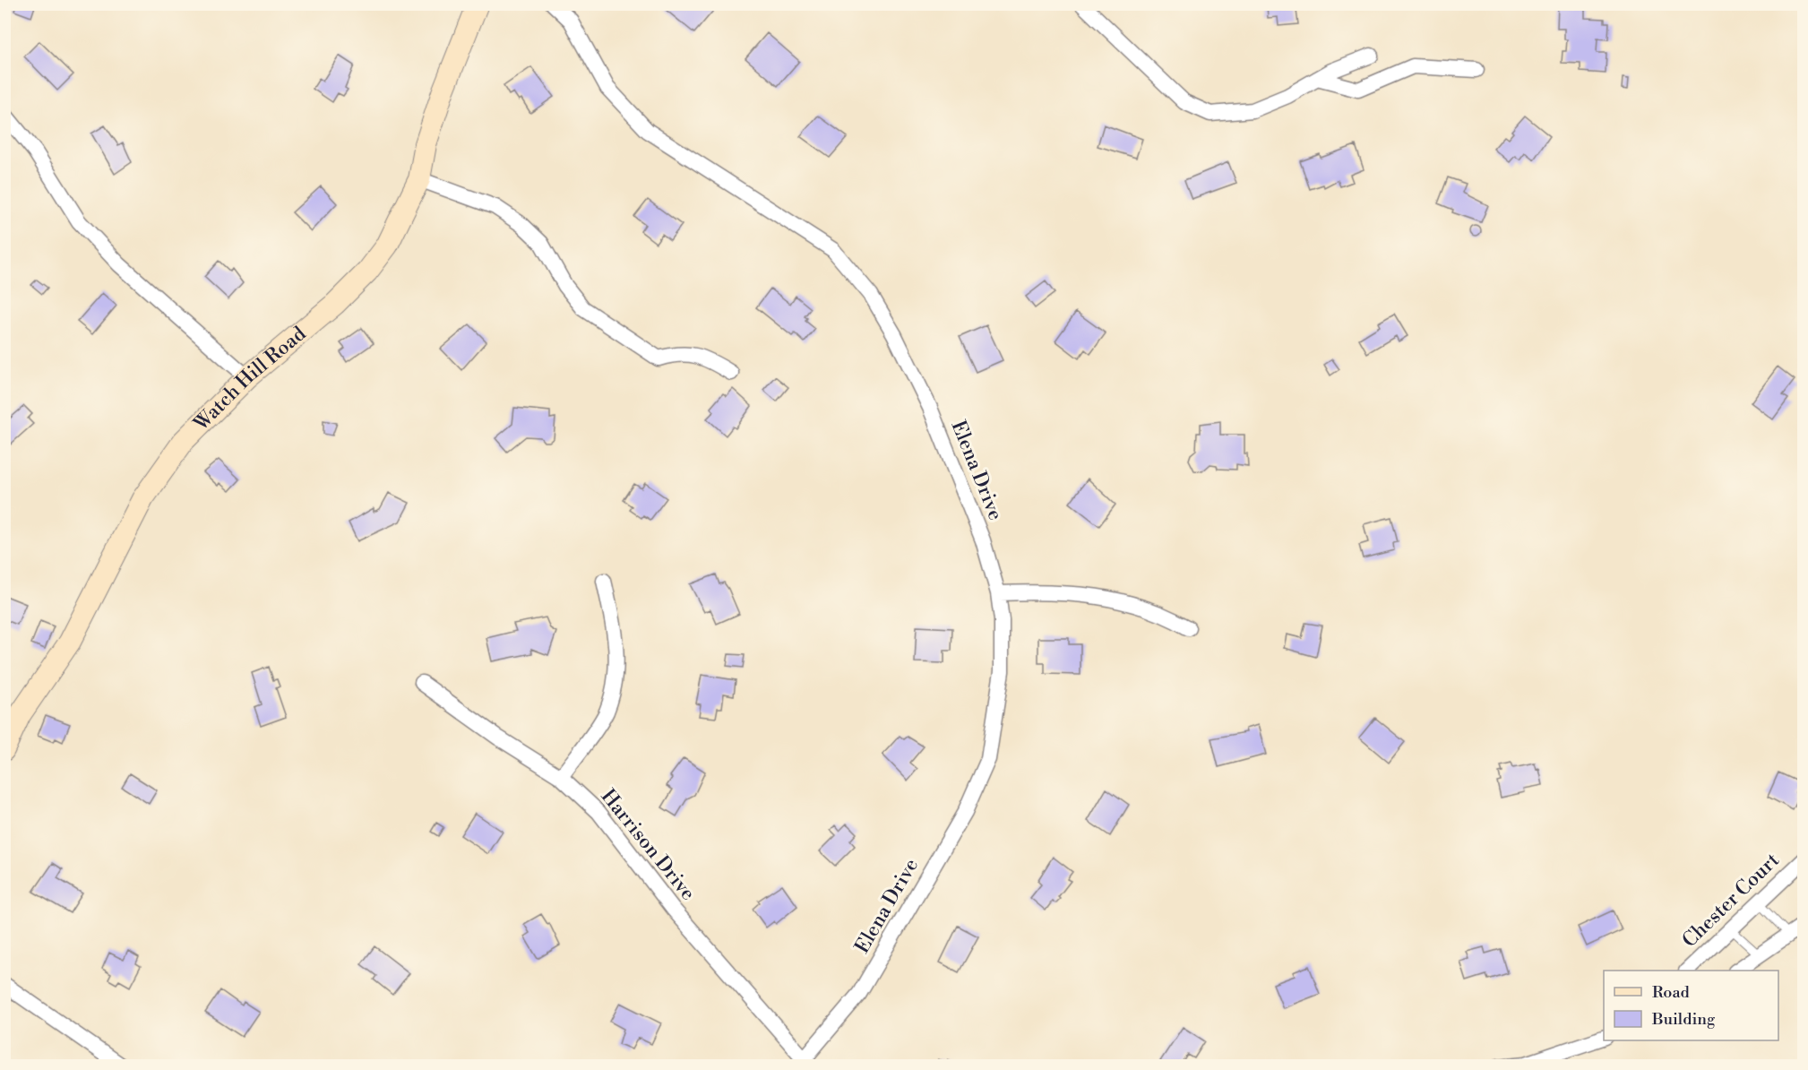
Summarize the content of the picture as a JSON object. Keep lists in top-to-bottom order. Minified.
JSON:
{"streets":{"street":["Watch Hill Road","Elena Drive","Harrison Drive","Chester Court"]},"crossings":[["Elena Drive","Harrison Drive"]],"legend":["Road","Building"]}
